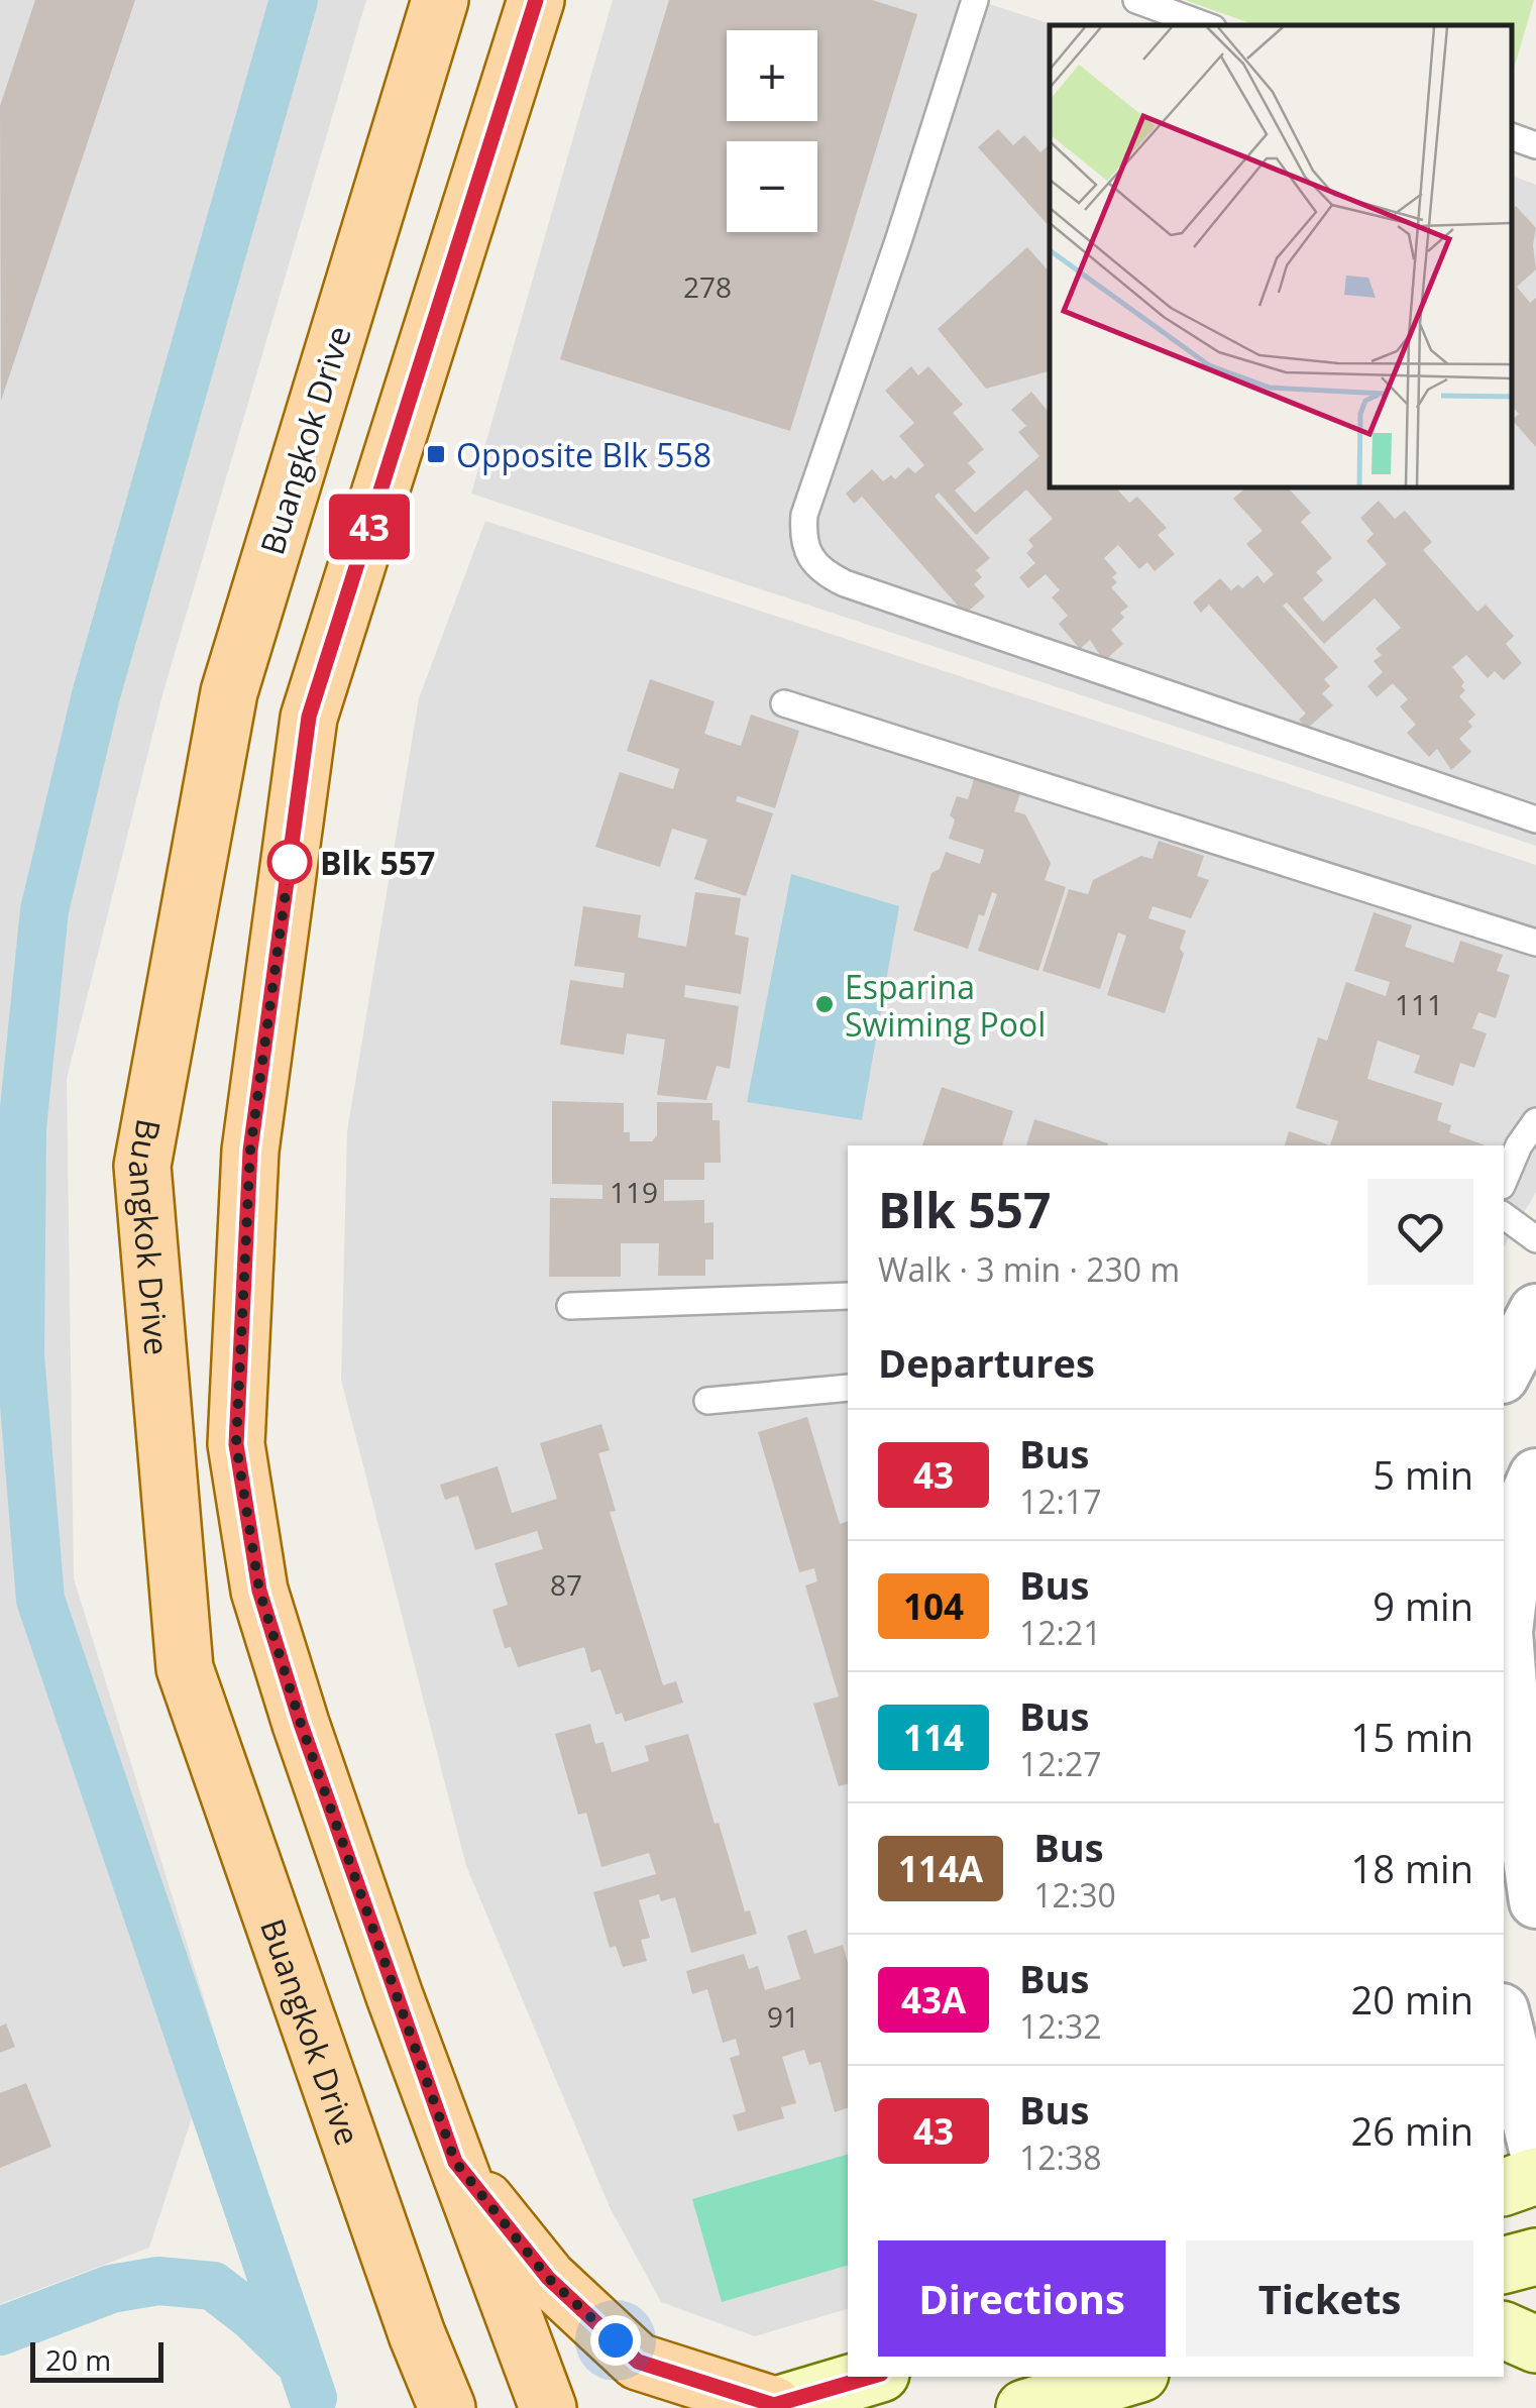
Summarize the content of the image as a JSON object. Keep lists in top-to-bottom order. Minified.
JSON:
{"streets":{"main road":["Buangkok Drive"]},"places":{"transit":["Opposite Blk 558"],"other":["Blk 557","Esparina Swiming Pool"]},"lines":["bus line 43"],"house_numbers":["278","111","119","87","91"],"scale_bar":"20 m","page":{"on_map":"43","map_buttons":["+","−"],"heading":[["Blk 557","Walk · 3 min · 230 m"],"Departures"],"list":[{"mark":"43","name":"Bus","note":"12:17","value":"5 min"},{"mark":"104","name":"Bus","note":"12:21","value":"9 min"},{"mark":"114","name":"Bus","note":"12:27","value":"15 min"},{"mark":"114A","name":"Bus","note":"12:30","value":"18 min"},{"mark":"43A","name":"Bus","note":"12:32","value":"20 min"},{"mark":"43","name":"Bus","note":"12:38","value":"26 min"}],"buttons":["Directions","Tickets"],"scale":"20 m"}}
